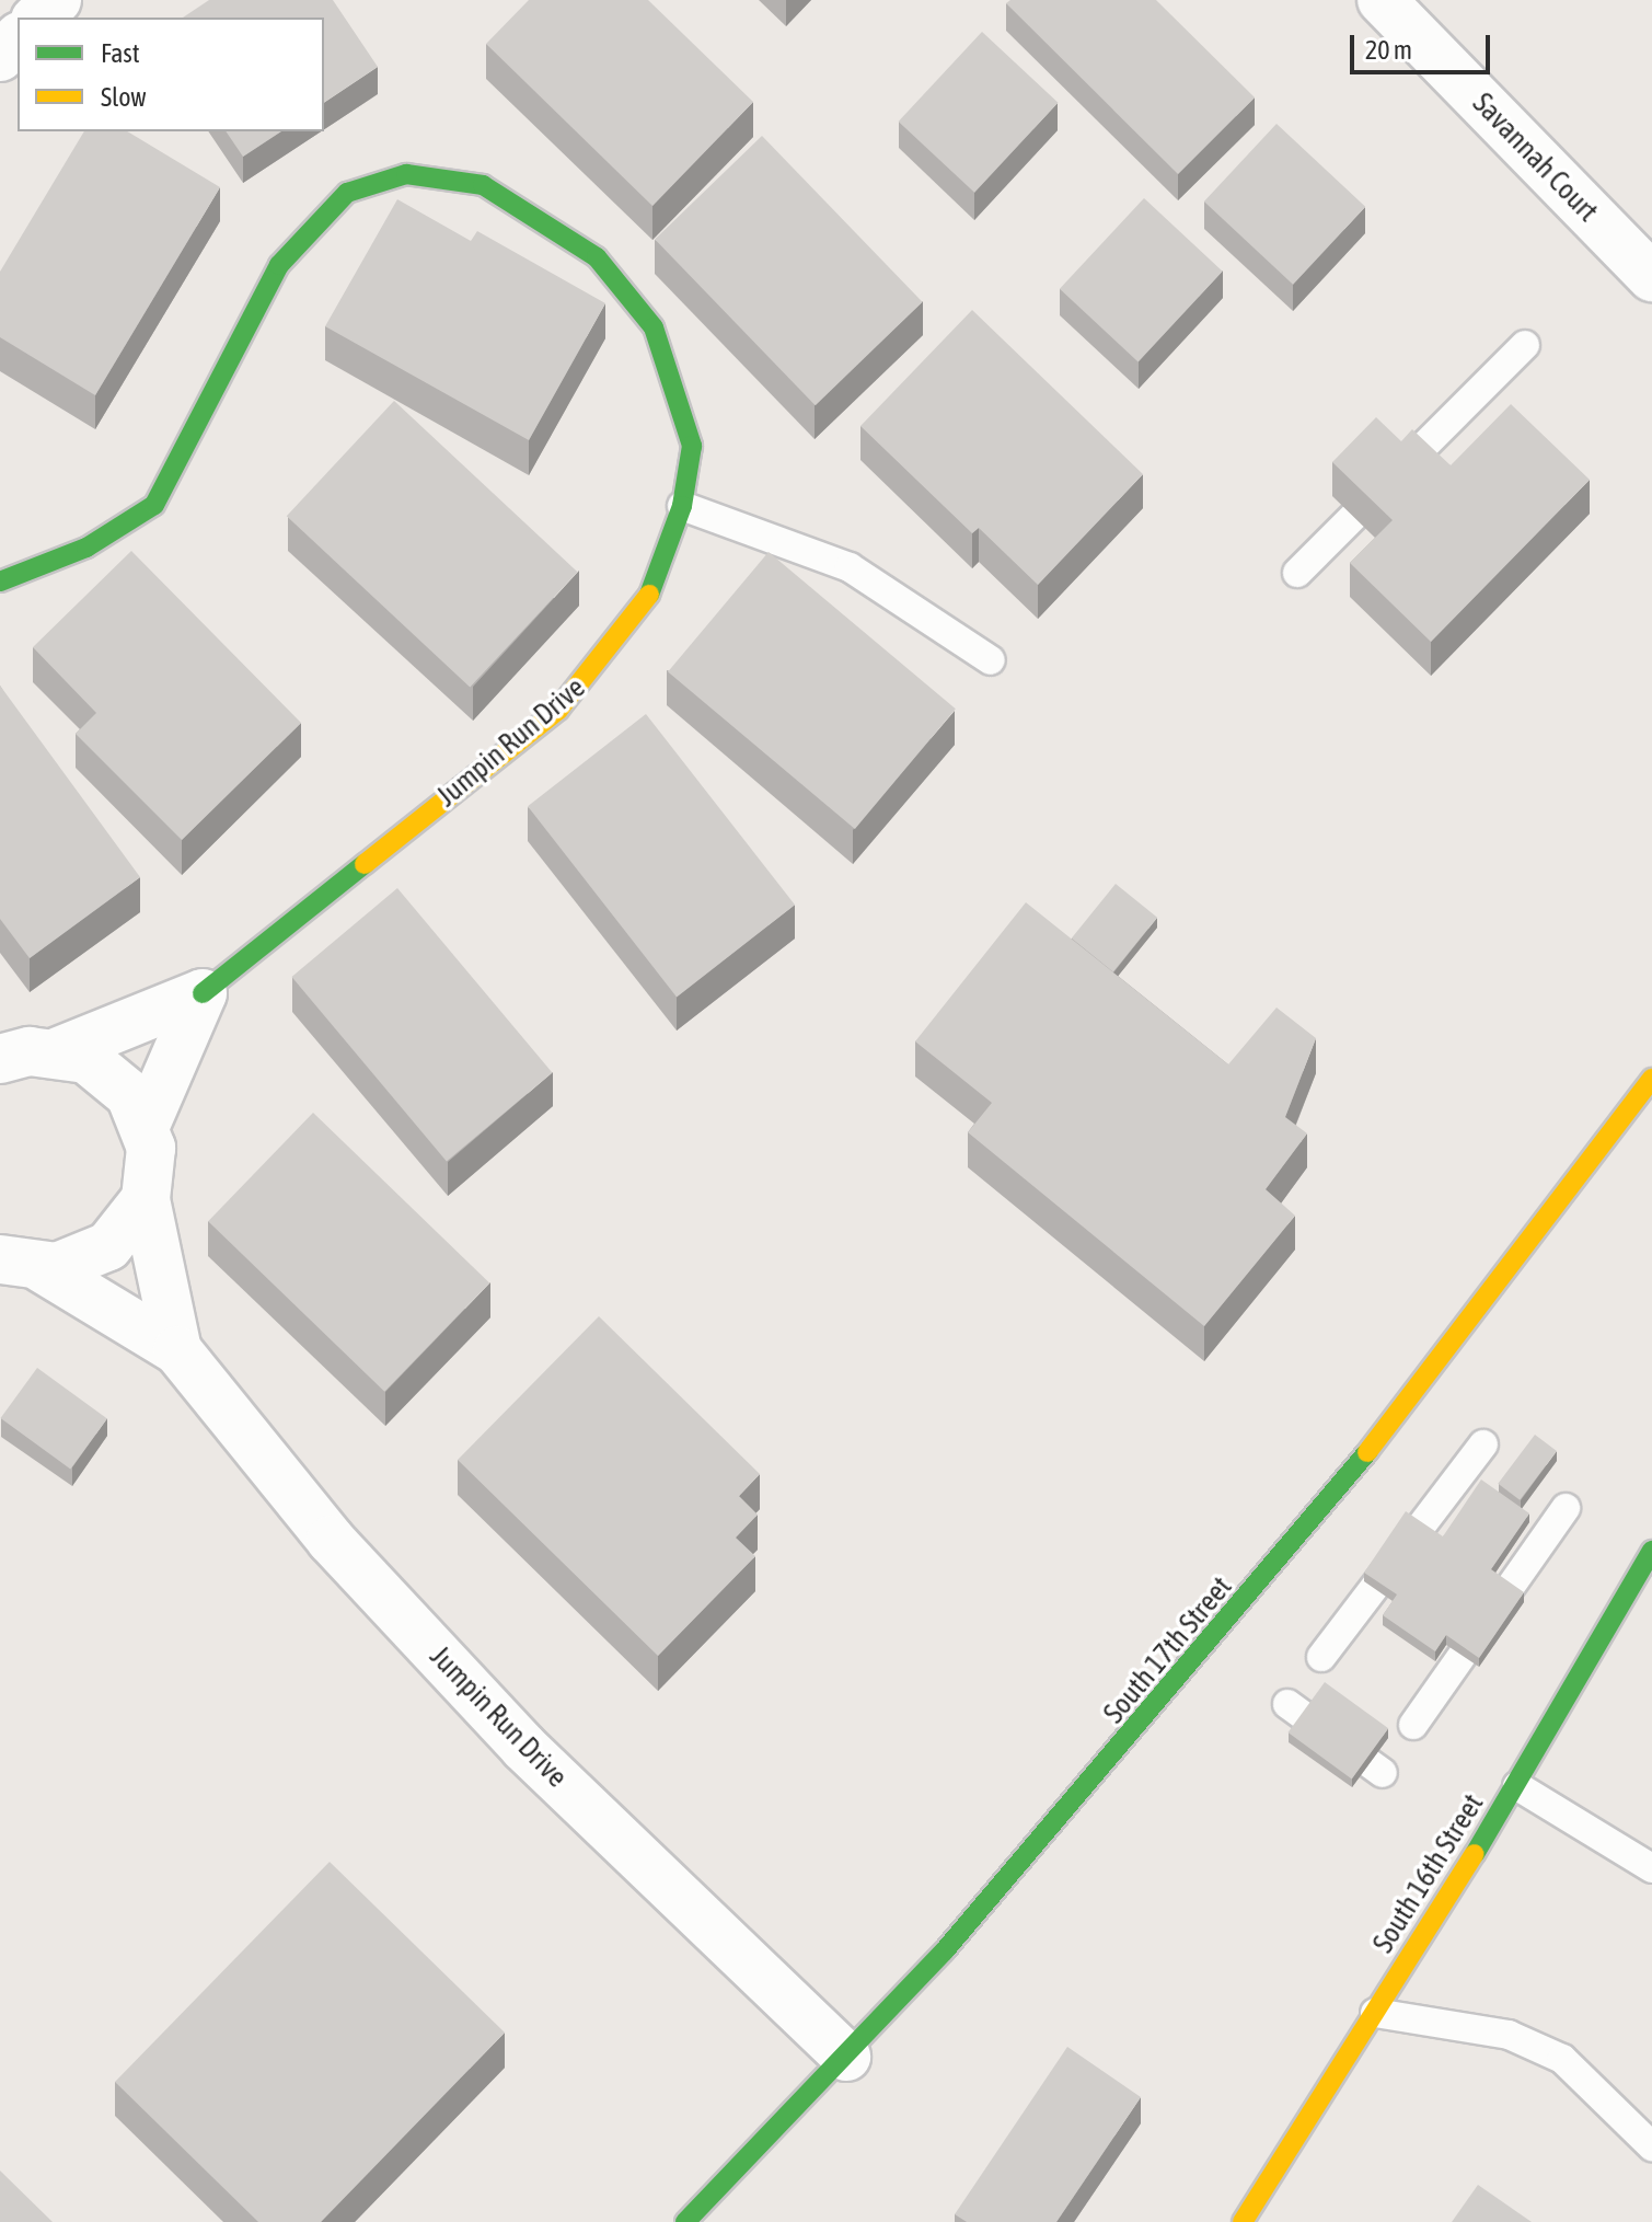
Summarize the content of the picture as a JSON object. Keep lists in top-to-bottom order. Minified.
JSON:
{"streets":{"main road":["Jumpin Run Drive","South 17th Street","South 16th Street"],"street":["Savannah Court"]},"crossings":[["Jumpin Run Drive","South 17th Street"]],"legend":["Fast","Slow"],"scale_bar":"20 m"}
